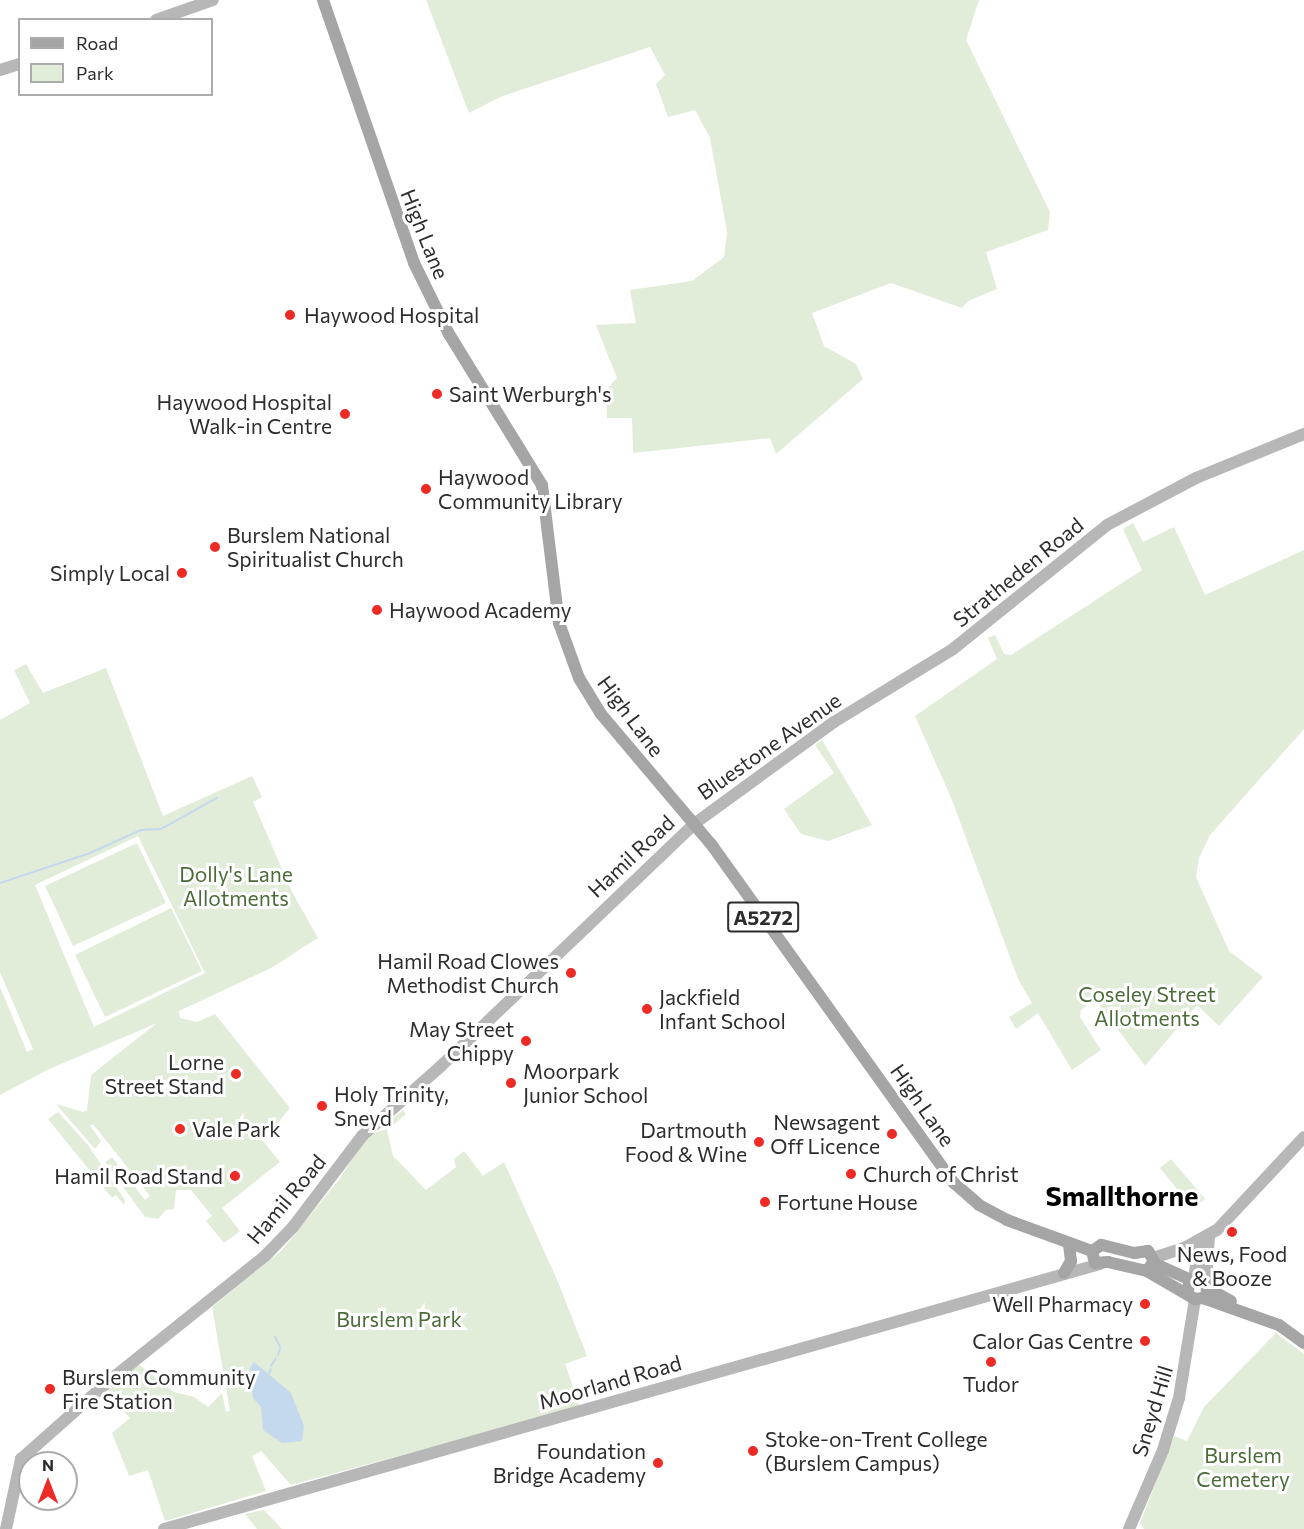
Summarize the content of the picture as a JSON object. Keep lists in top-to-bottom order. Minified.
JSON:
{"streets":{"main road":["High Lane","A5272"],"street":["Stratheden Road","Bluestone Avenue","Hamil Road","Moorland Road","Sneyd Hill"]},"crossings":[["High Lane","Bluestone Avenue"],["High Lane","Hamil Road"],["High Lane","A5272"],["High Lane","Moorland Road"],["Stratheden Road","Bluestone Avenue"],["Bluestone Avenue","Hamil Road"],["A5272","Moorland Road"],["A5272","Sneyd Hill"]],"districts":["Smallthorne"],"parks":["Dolly's Lane Allotments","Coseley Street Allotments","Burslem Park","Burslem Cemetery"],"places":["Haywood Hospital","Saint Werburgh's","Haywood Hospital Walk-in Centre","Haywood Community Library","Burslem National Spiritualist Church","Simply Local","Haywood Academy","Hamil Road Clowes Methodist Church","Jackfield Infant School","May Street Chippy","Lorne Street Stand","Moorpark Junior School","Holy Trinity, Sneyd","Vale Park","Newsagent Off Licence","Dartmouth Food & Wine","Church of Christ","Hamil Road Stand","Fortune House","News, Food & Booze","Well Pharmacy","Calor Gas Centre","Tudor","Burslem Community Fire Station","Stoke-on-Trent College (Burslem Campus)","Foundation Bridge Academy"],"legend":["Road","Park"],"north":"top"}
